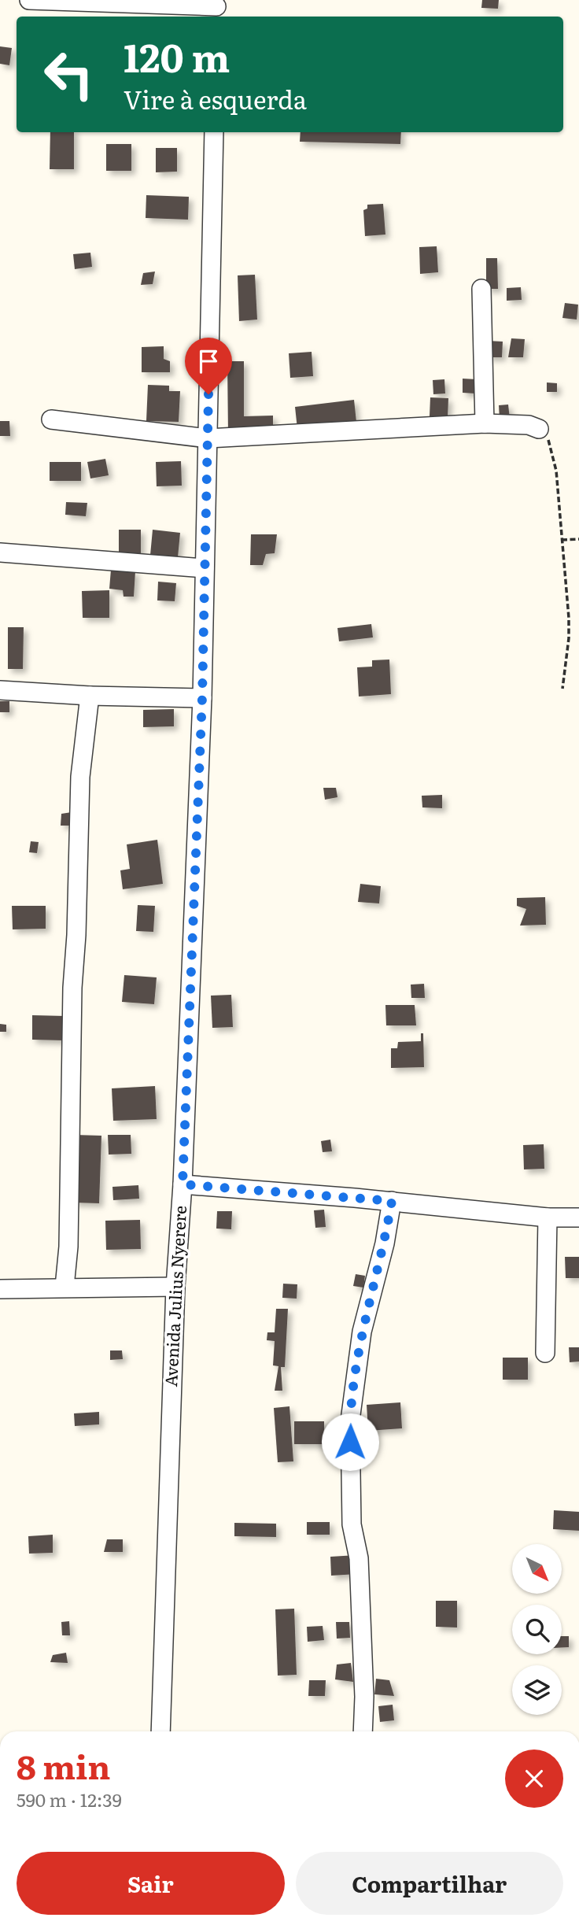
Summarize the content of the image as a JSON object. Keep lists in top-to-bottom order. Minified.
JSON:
{"streets":{"street":["Avenida Julius Nyerere"]},"north":"bottom right","page":{"turn":["120 m","Vire à esquerda"],"heading":["8 min","590 m · 12:39"],"buttons":["Sair","Compartilhar"]}}
